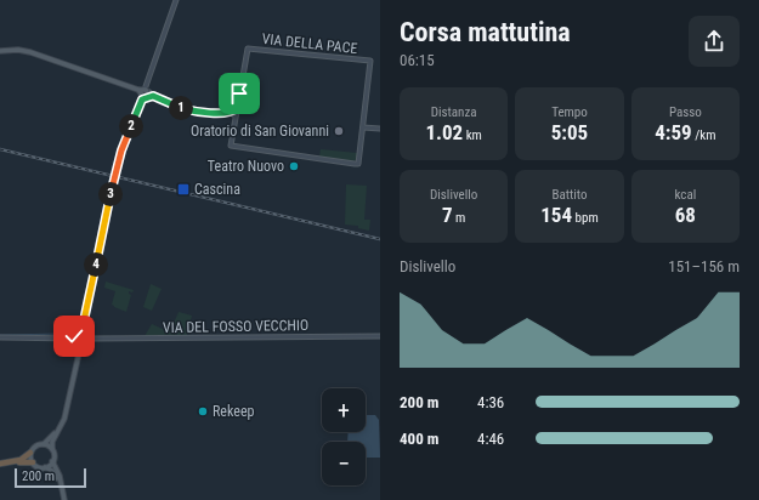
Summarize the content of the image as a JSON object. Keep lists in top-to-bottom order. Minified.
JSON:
{"streets":{"main road":["VIA DELLA PACE","VIA DEL FOSSO VECCHIO"]},"places":{"other":["Oratorio di San Giovanni","Teatro Nuovo","Rekeep"],"transit":["Cascina"]},"scale_bar":"200 m","page":{"heading":["Corsa mattutina","06:15"],"stats":[["Distanza","1.02 km"],["Tempo","5:05"],["Passo","4:59 /km"],["Dislivello","7 m"],["Battito","154 bpm"],["kcal","68"]],"pins":["1","2","3","4"],"chart":["Dislivello","151–156 m"],"list":[{"name":"200 m","note":"4:36"},{"name":"400 m","note":"4:46"}],"map_buttons":["+","−"],"scale":"200 m"}}
